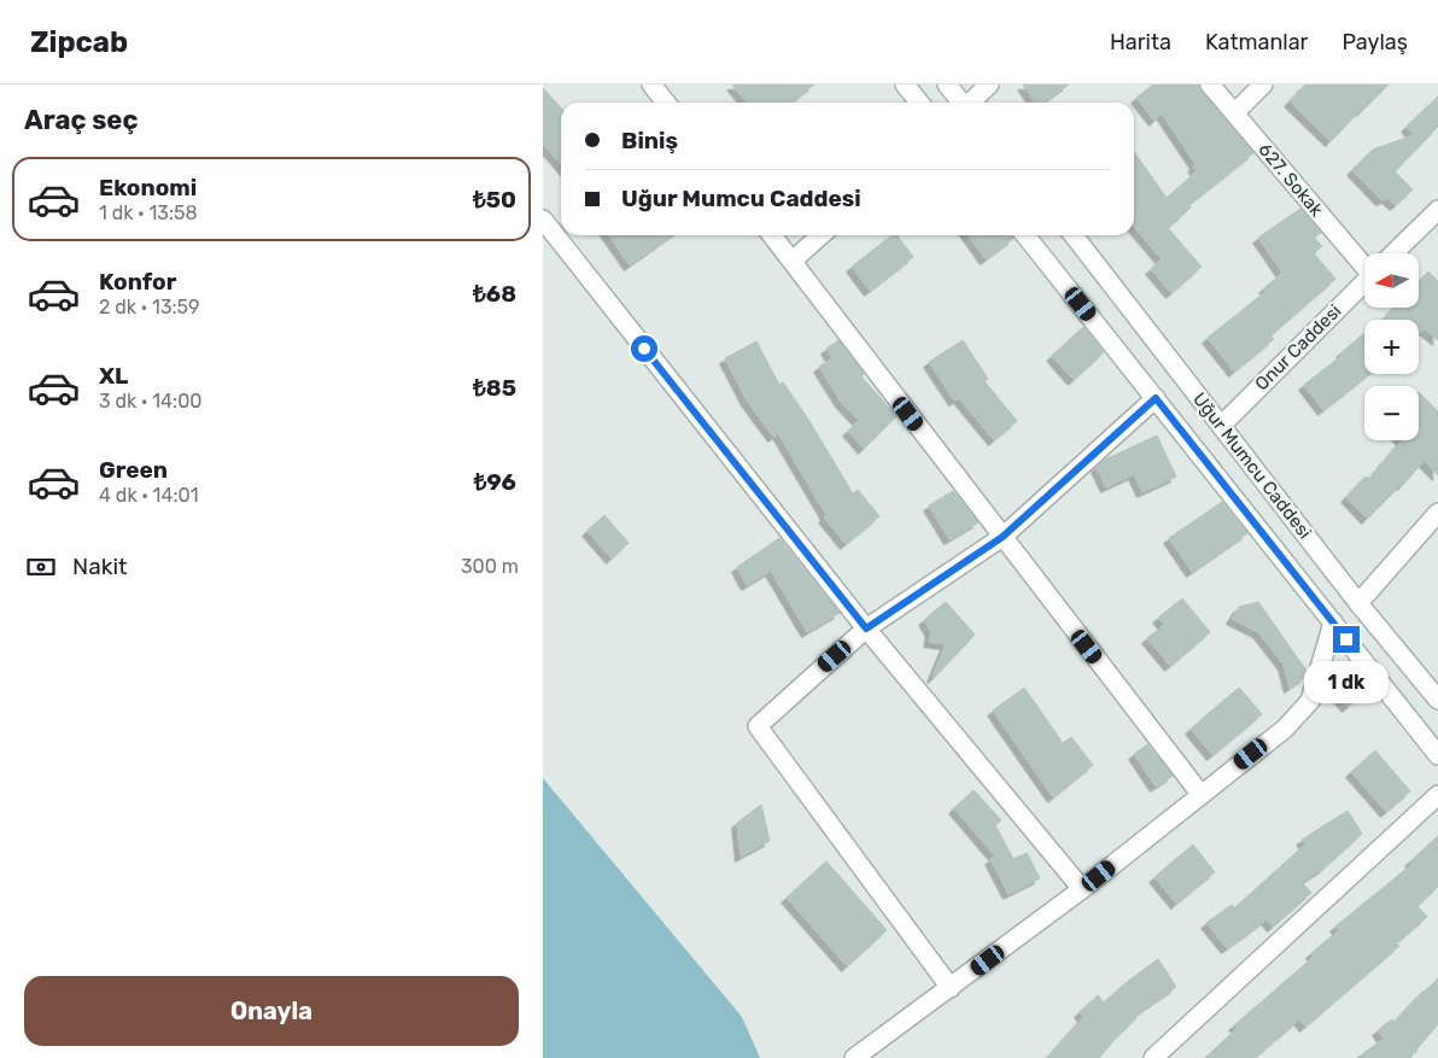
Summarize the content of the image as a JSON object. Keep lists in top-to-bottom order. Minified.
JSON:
{"streets":{"street":["627. Sokak","Onur Caddesi","Uğur Mumcu Caddesi"]},"crossings":[["Onur Caddesi","Uğur Mumcu Caddesi"]],"north":"left","page":{"header":"Zipcab","nav":["Harita","Katmanlar","Paylaş"],"heading":"Araç seç","banner":["Biniş","Uğur Mumcu Caddesi"],"list":[{"name":"Ekonomi","note":"1 dk · 13:58","value":"₺50"},{"name":"Konfor","note":"2 dk · 13:59","value":"₺68"},{"name":"XL","note":"3 dk · 14:00","value":"₺85"},{"name":"Green","note":"4 dk · 14:01","value":"₺96"}],"map_buttons":["+","−"],"pay":["Nakit","300 m"],"bubble":"1 dk","buttons":"Onayla"}}
